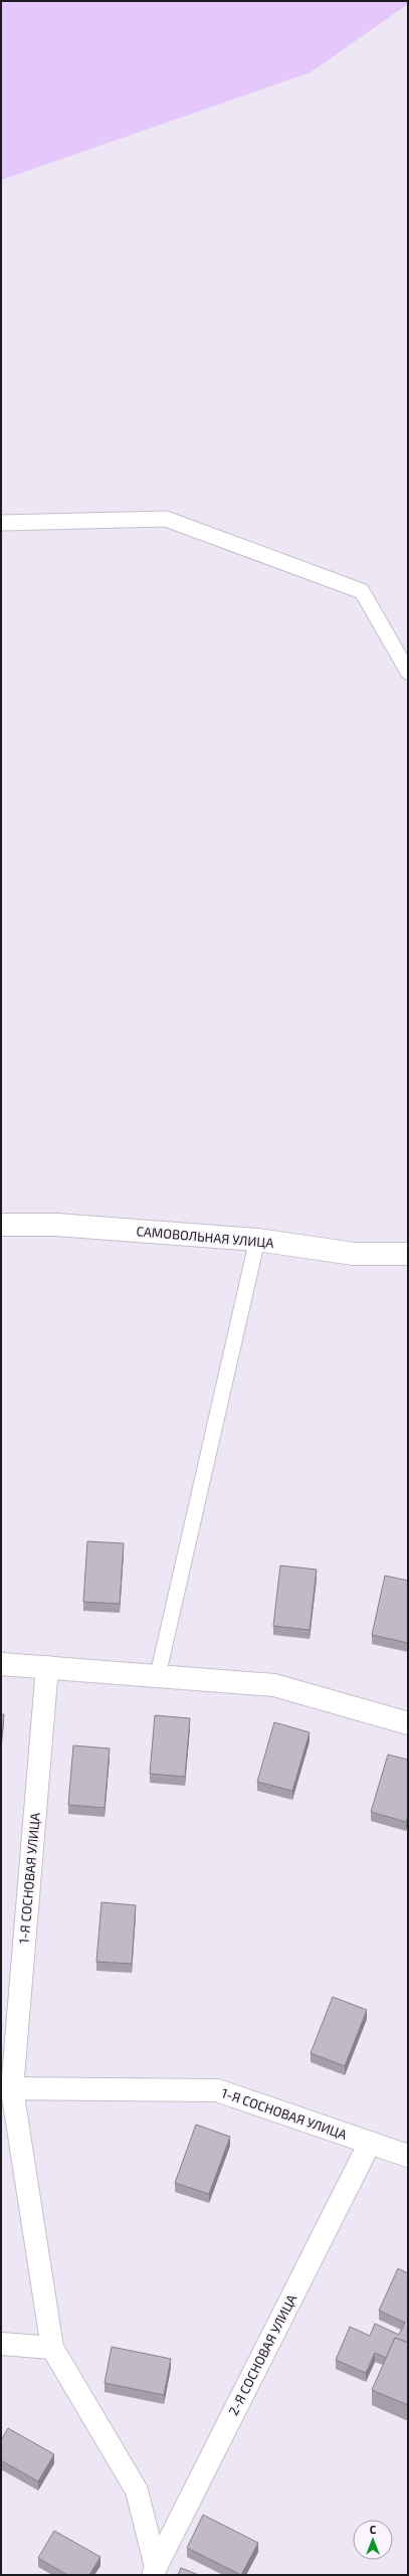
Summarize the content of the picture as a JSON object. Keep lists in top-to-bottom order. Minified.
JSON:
{"streets":{"street":["САМОВОЛЬНАЯ УЛИЦА","1-Я СОСНОВАЯ УЛИЦА","2-Я СОСНОВАЯ УЛИЦА"]},"crossings":[["1-Я СОСНОВАЯ УЛИЦА","2-Я СОСНОВАЯ УЛИЦА"]],"north":"top"}
